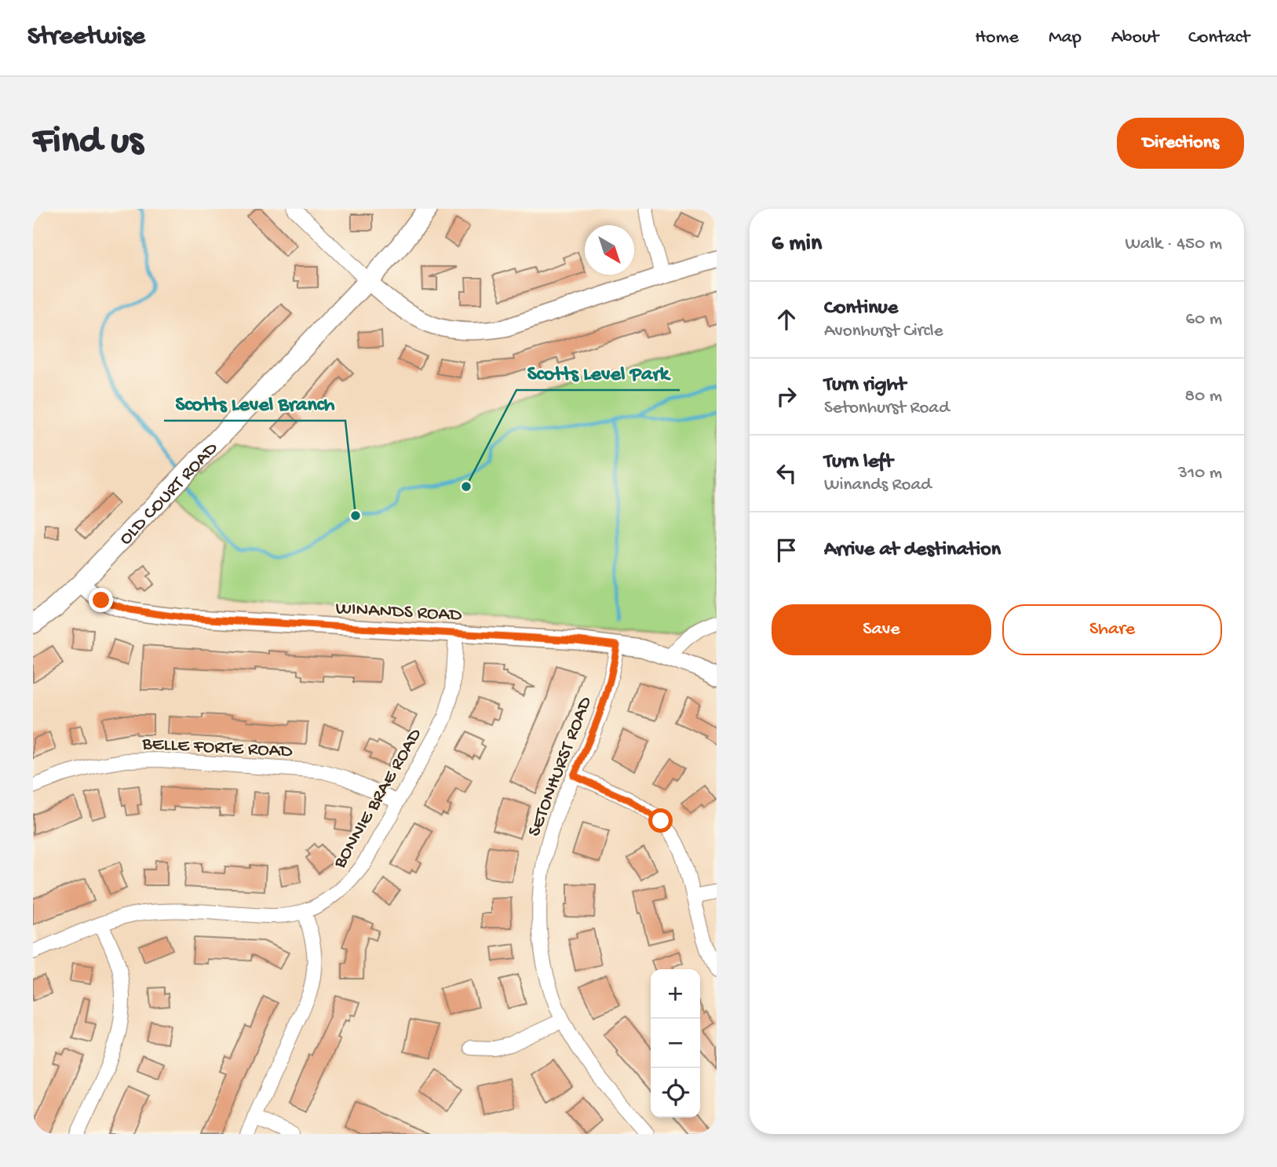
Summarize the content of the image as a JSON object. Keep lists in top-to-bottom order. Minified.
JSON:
{"streets":{"main road":["OLD COURT ROAD"],"street":["WINANDS ROAD","BELLE FORTE ROAD","SETONHURST ROAD","BONNIE BRAE ROAD"]},"crossings":[["OLD COURT ROAD","WINANDS ROAD"],["WINANDS ROAD","SETONHURST ROAD"],["WINANDS ROAD","BONNIE BRAE ROAD"],["BELLE FORTE ROAD","BONNIE BRAE ROAD"]],"places":["Scotts Level Park","Scotts Level Branch"],"north":"bottom right","page":{"header":"Streetwise","nav":["Home","Map","About","Contact"],"buttons":["Directions",["Save","Share"]],"title":"Find us","heading":["6 min","Walk · 450 m"],"list":[["Continue","Avonhurst Circle","60 m"],["Turn right","Setonhurst Road","80 m"],["Turn left","Winands Road","310 m"],"Arrive at destination"],"map_buttons":["+","−"]}}
